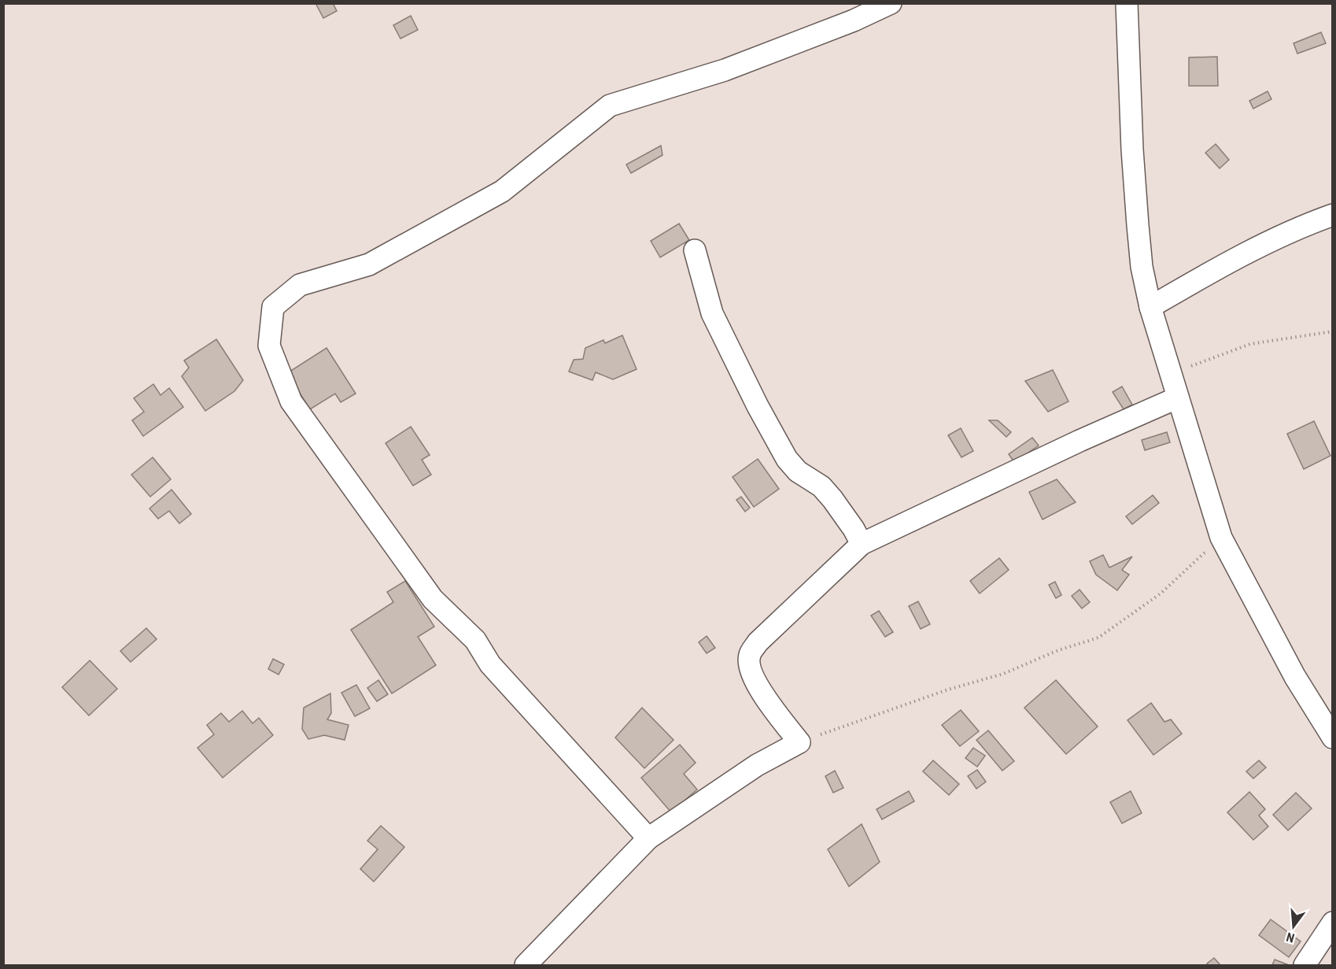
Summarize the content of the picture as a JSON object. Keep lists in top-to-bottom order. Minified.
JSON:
{"north":"bottom"}
